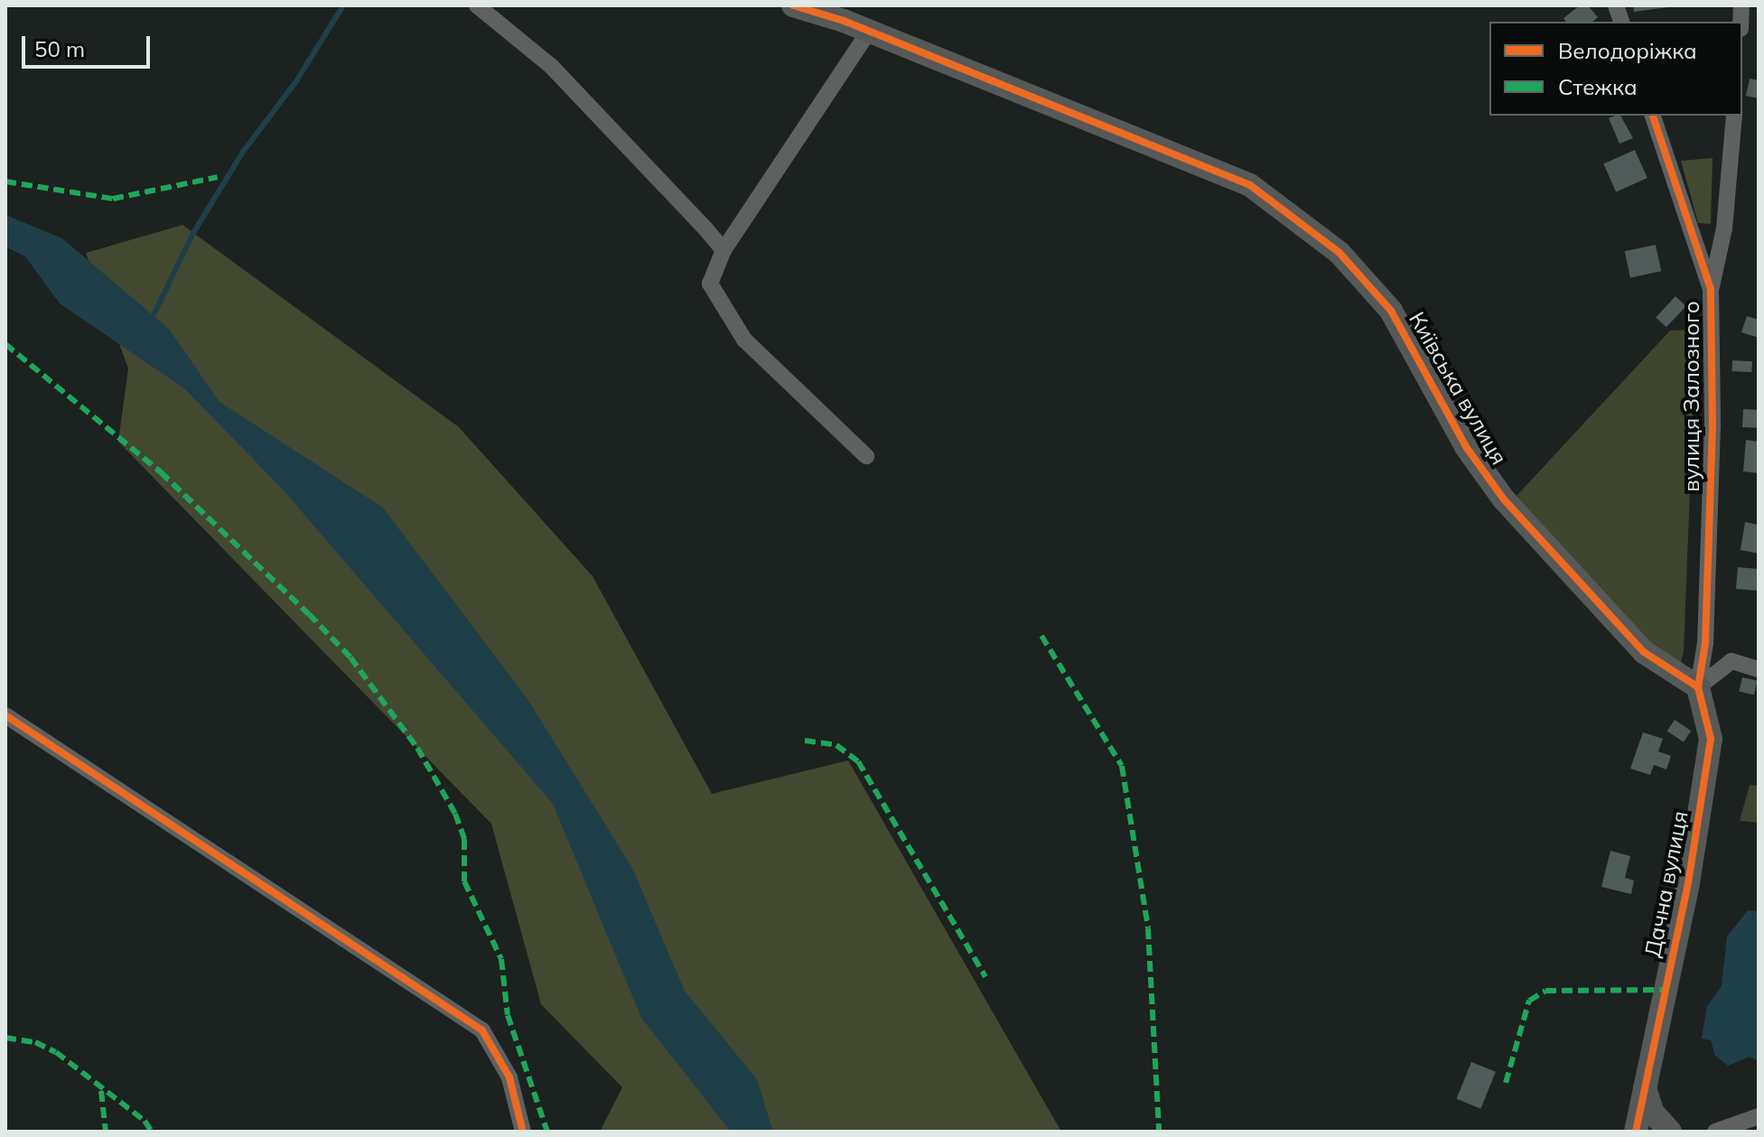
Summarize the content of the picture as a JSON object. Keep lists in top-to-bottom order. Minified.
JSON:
{"streets":{"street":["Київська вулиця","вулиця Залозного","Дачна вулиця"]},"crossings":[["Київська вулиця","вулиця Залозного"],["Київська вулиця","Дачна вулиця"],["вулиця Залозного","Дачна вулиця"]],"legend":["Велодоріжка","Стежка"],"scale_bar":"50 m"}
